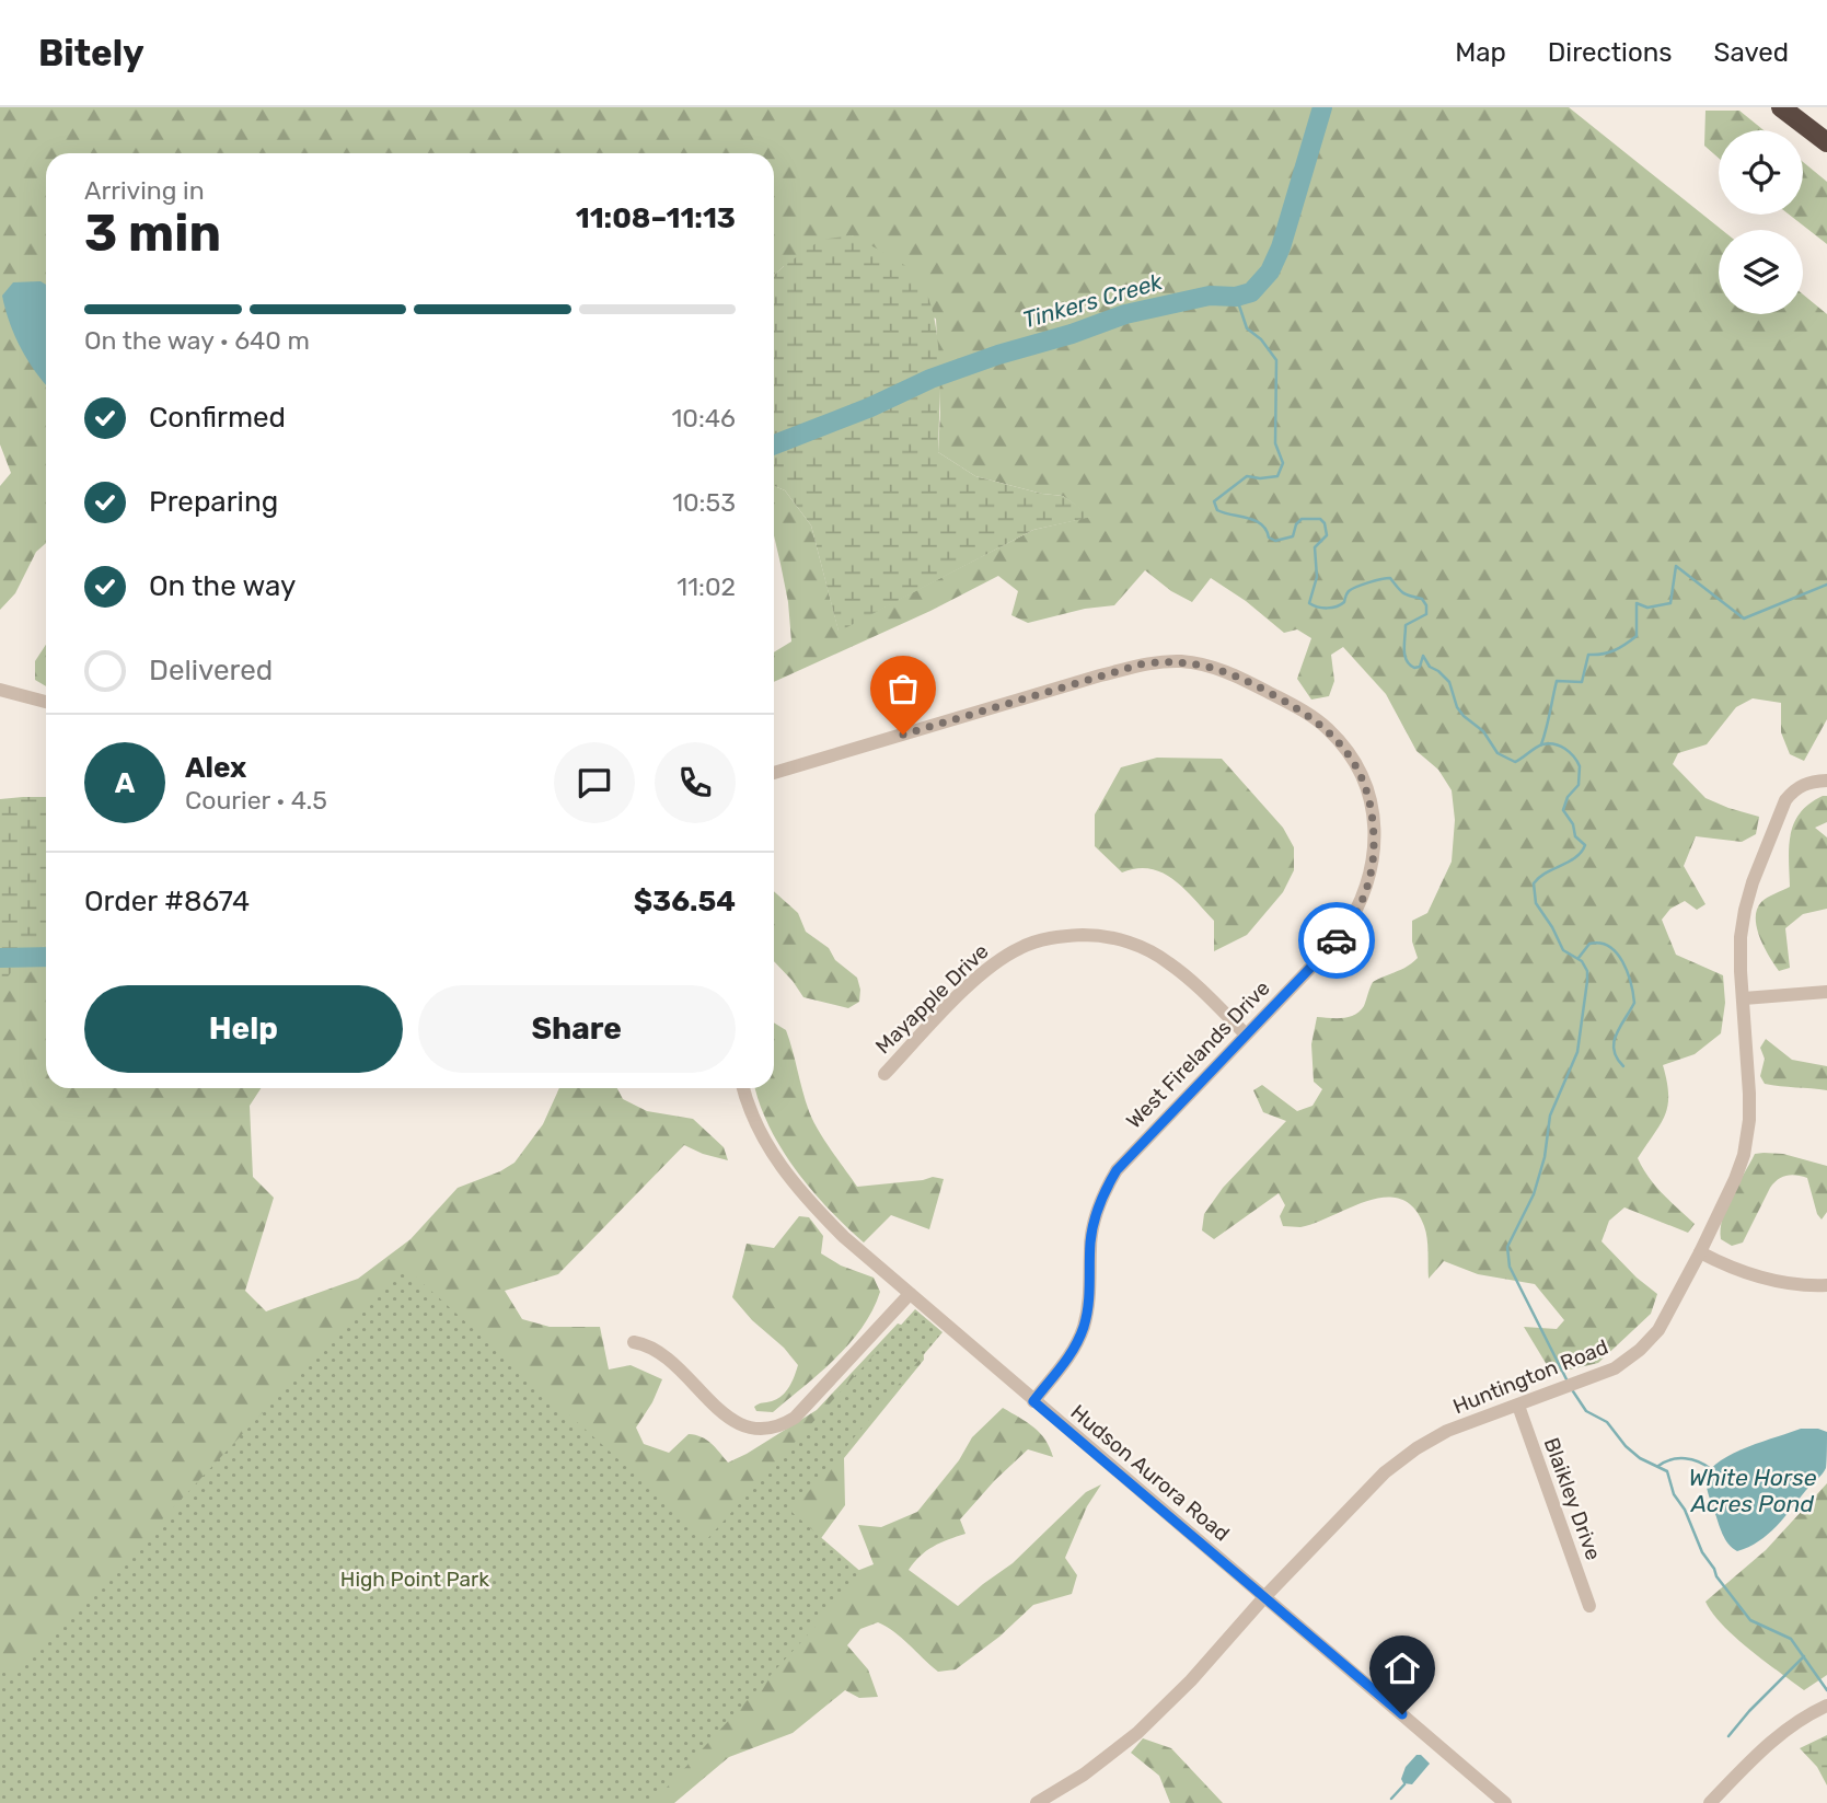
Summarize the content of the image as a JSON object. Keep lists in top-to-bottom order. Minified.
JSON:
{"streets":{"street":["Mayapple Drive","West Firelands Drive","Huntington Road","Hudson Aurora Road","Blaikley Drive"]},"crossings":[["Mayapple Drive","West Firelands Drive"],["West Firelands Drive","Hudson Aurora Road"],["Huntington Road","Hudson Aurora Road"],["Huntington Road","Blaikley Drive"]],"water":["Tinkers Creek","White Horse Acres Pond"],"parks":["High Point Park"],"page":{"header":"Bitely","nav":["Map","Directions","Saved"],"heading":["3 min","Arriving in","11:08–11:13"],"panel":["Alex","Courier · 4.5","Order #8674","$36.54"],"bar":"On the way · 640 m","list":[["Confirmed","10:46"],["Preparing","10:53"],["On the way","11:02"],"Delivered"],"round":"A","buttons":["Help","Share"]}}
